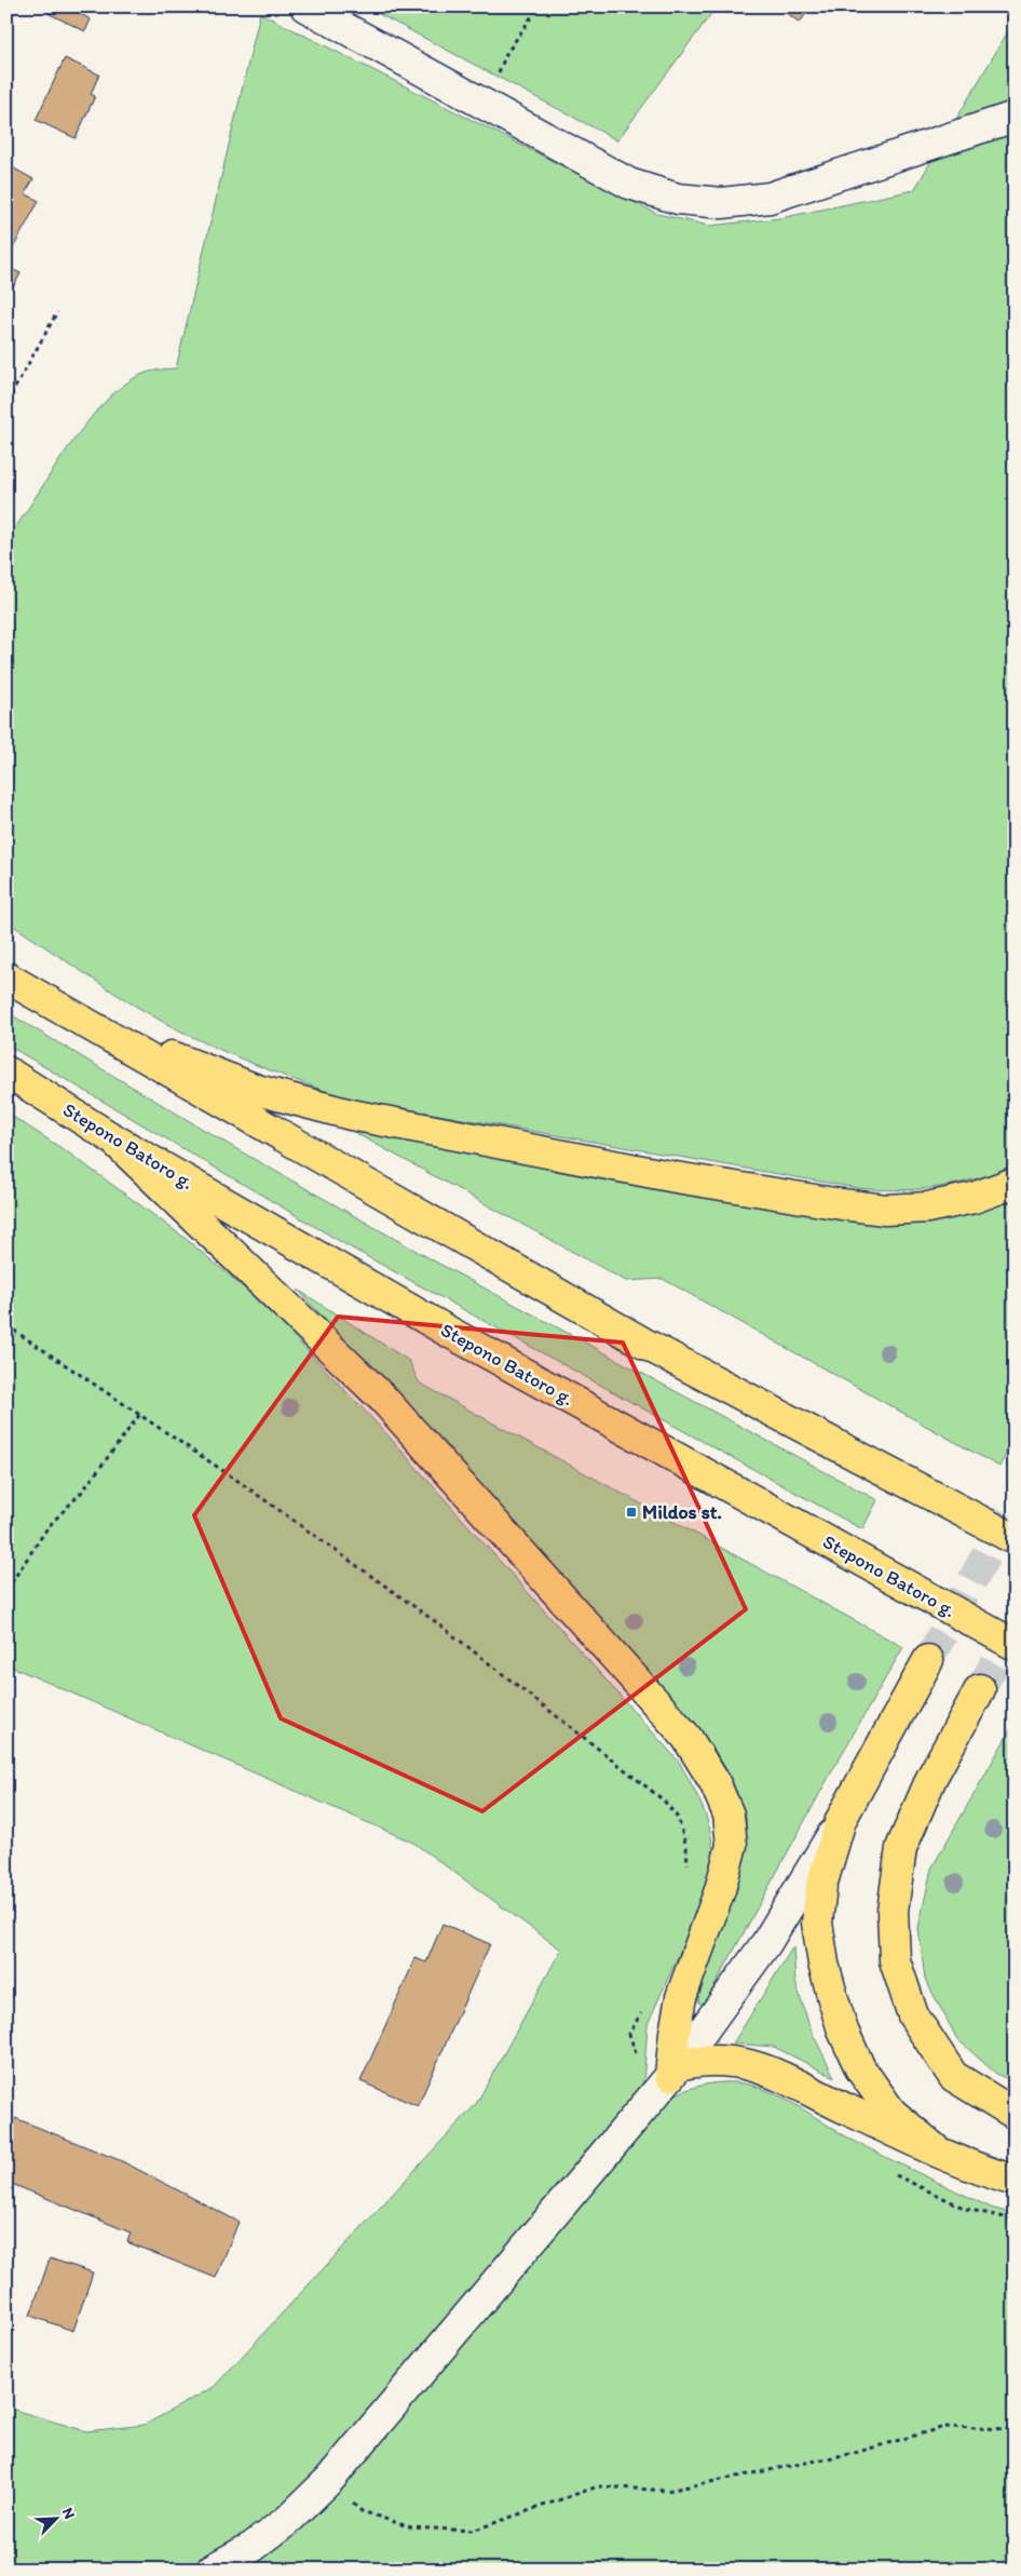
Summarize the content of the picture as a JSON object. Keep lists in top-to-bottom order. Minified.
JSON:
{"streets":{"main road":["Stepono Batoro g."]},"places":{"transit":["Mildos st."]},"north":"top right"}
